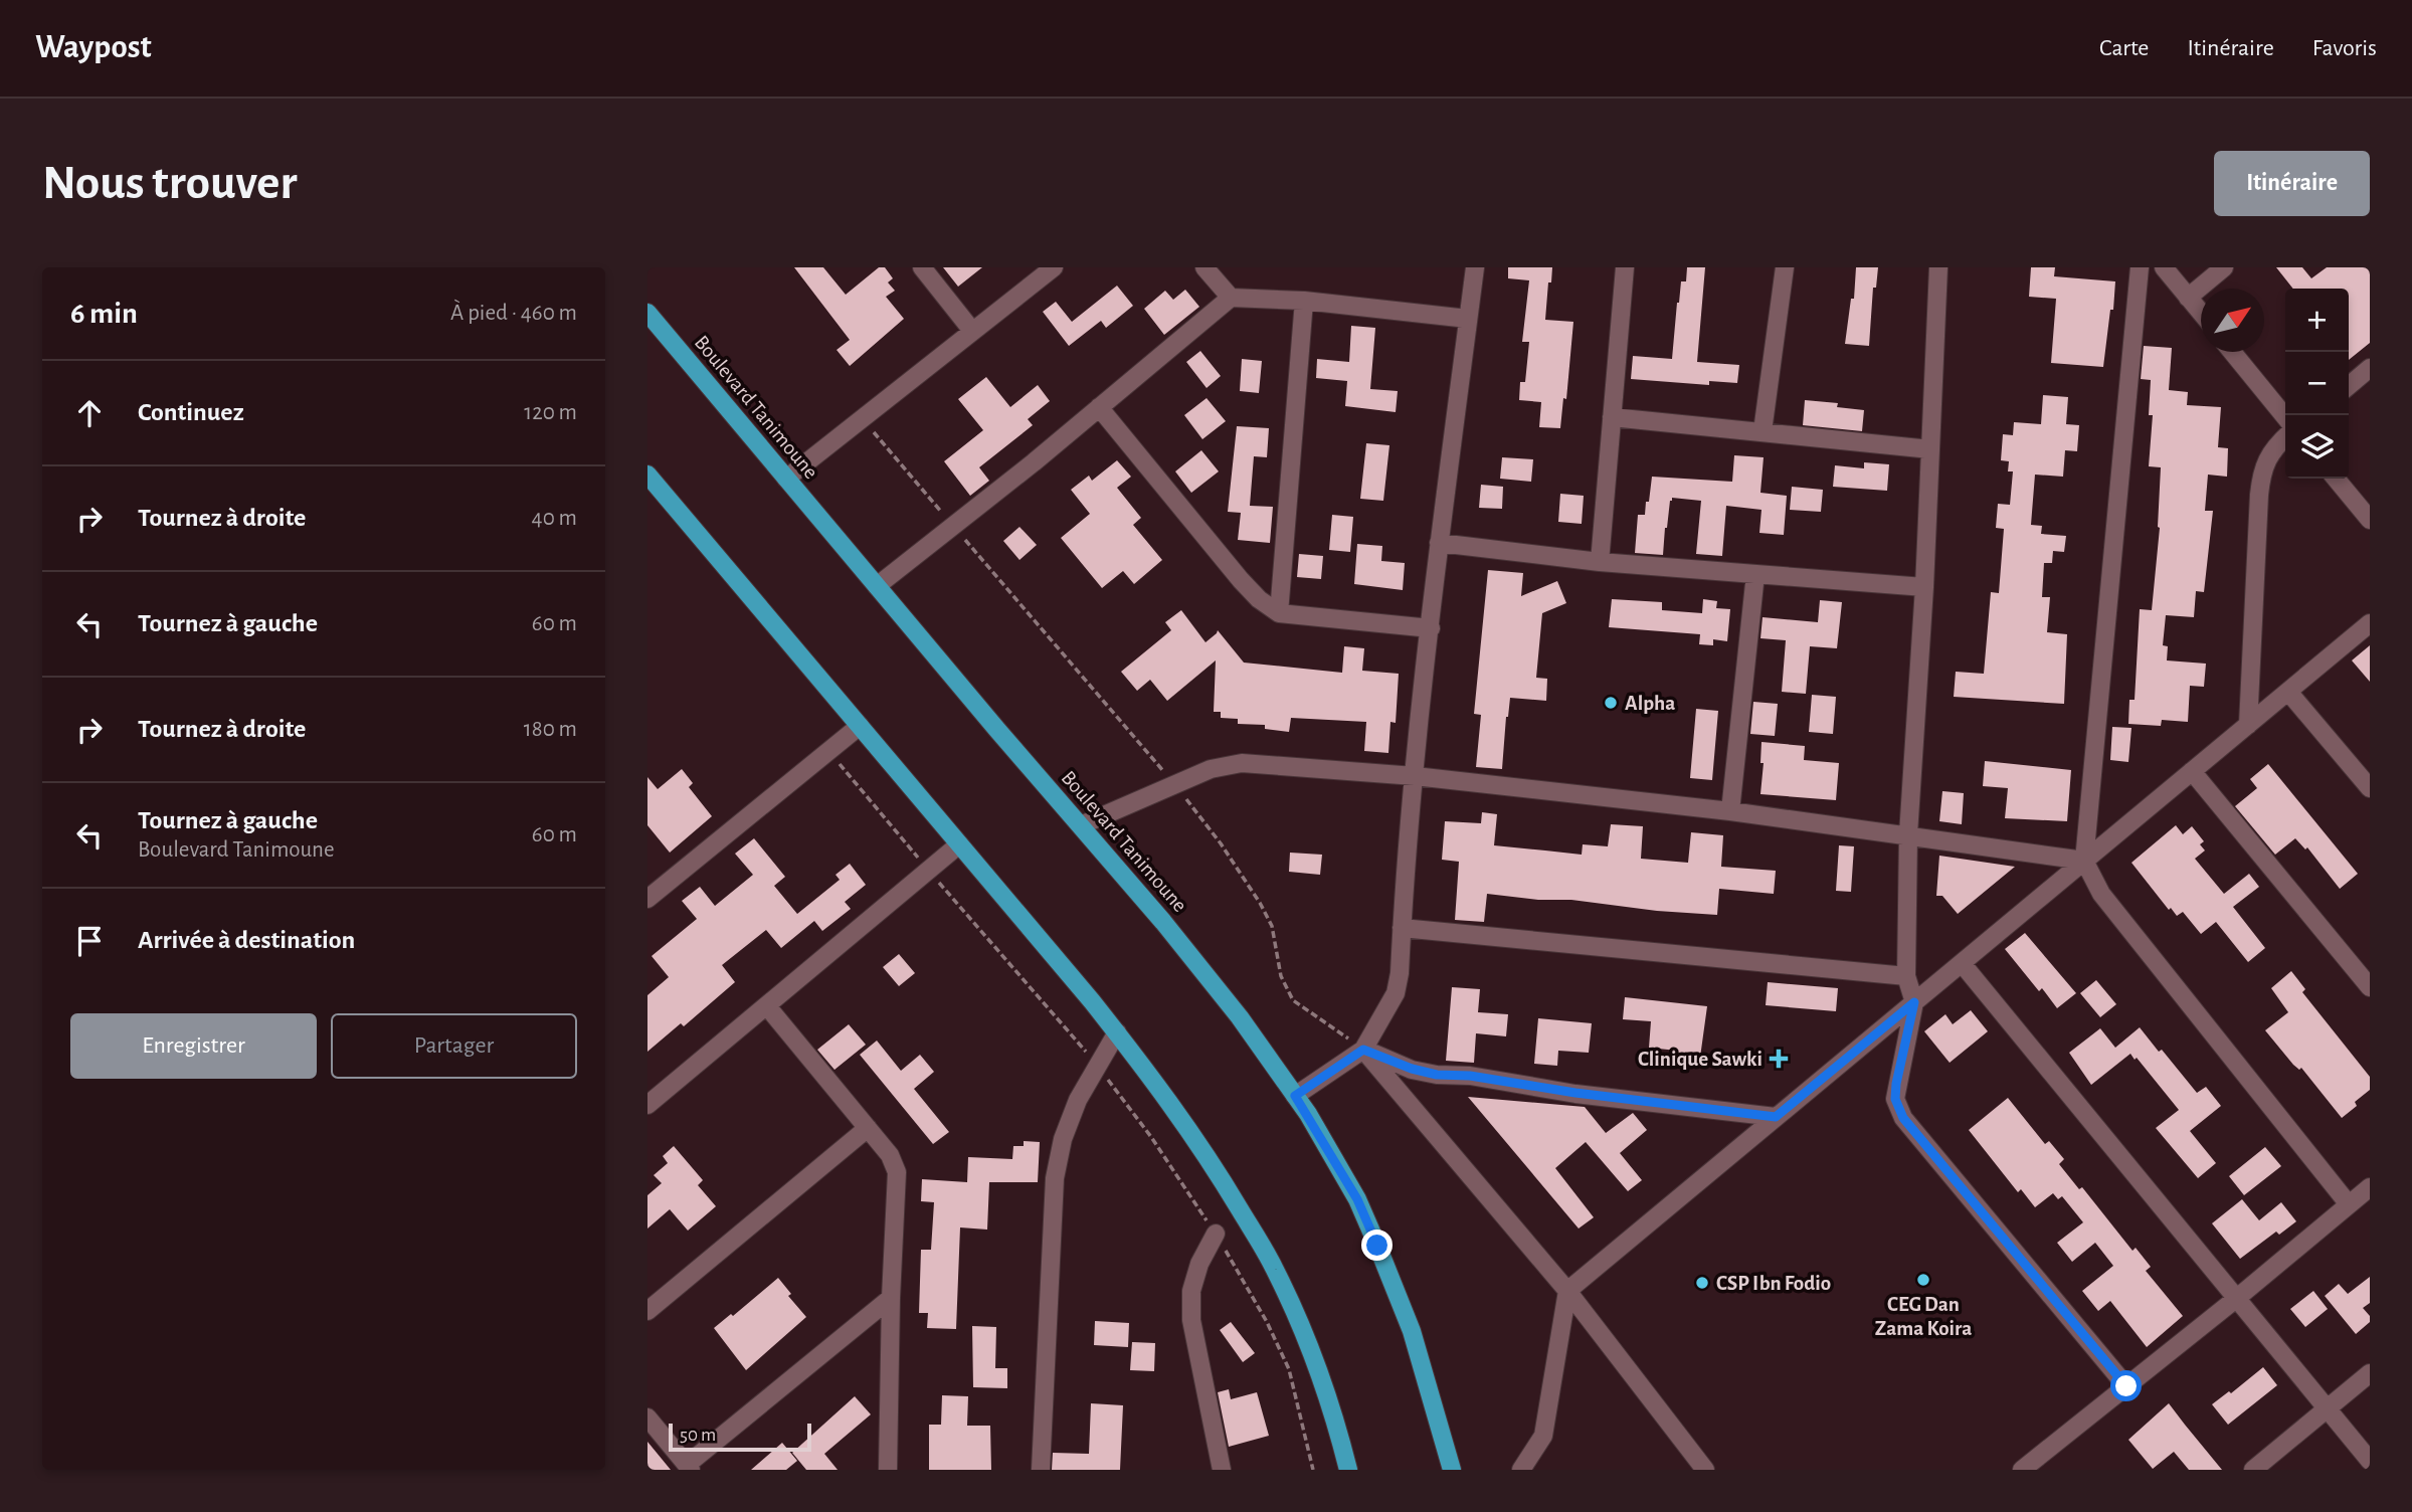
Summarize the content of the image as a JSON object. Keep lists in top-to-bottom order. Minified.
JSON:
{"streets":{"main road":["Boulevard Tanimoune"]},"places":{"other":["Alpha","CEG Dan Zama Koira","CSP Ibn Fodio"],"health":["Clinique Sawki"]},"scale_bar":"50 m","north":"top right","page":{"header":"Waypost","nav":["Carte","Itinéraire","Favoris"],"buttons":["Itinéraire",["Enregistrer","Partager"]],"title":"Nous trouver","heading":["6 min","À pied · 460 m"],"map_buttons":["+","−"],"list":[["Continuez","120 m"],["Tournez à droite","40 m"],["Tournez à gauche","60 m"],["Tournez à droite","180 m"],["Tournez à gauche","Boulevard Tanimoune","60 m"],"Arrivée à destination"],"scale":"50 m"}}
